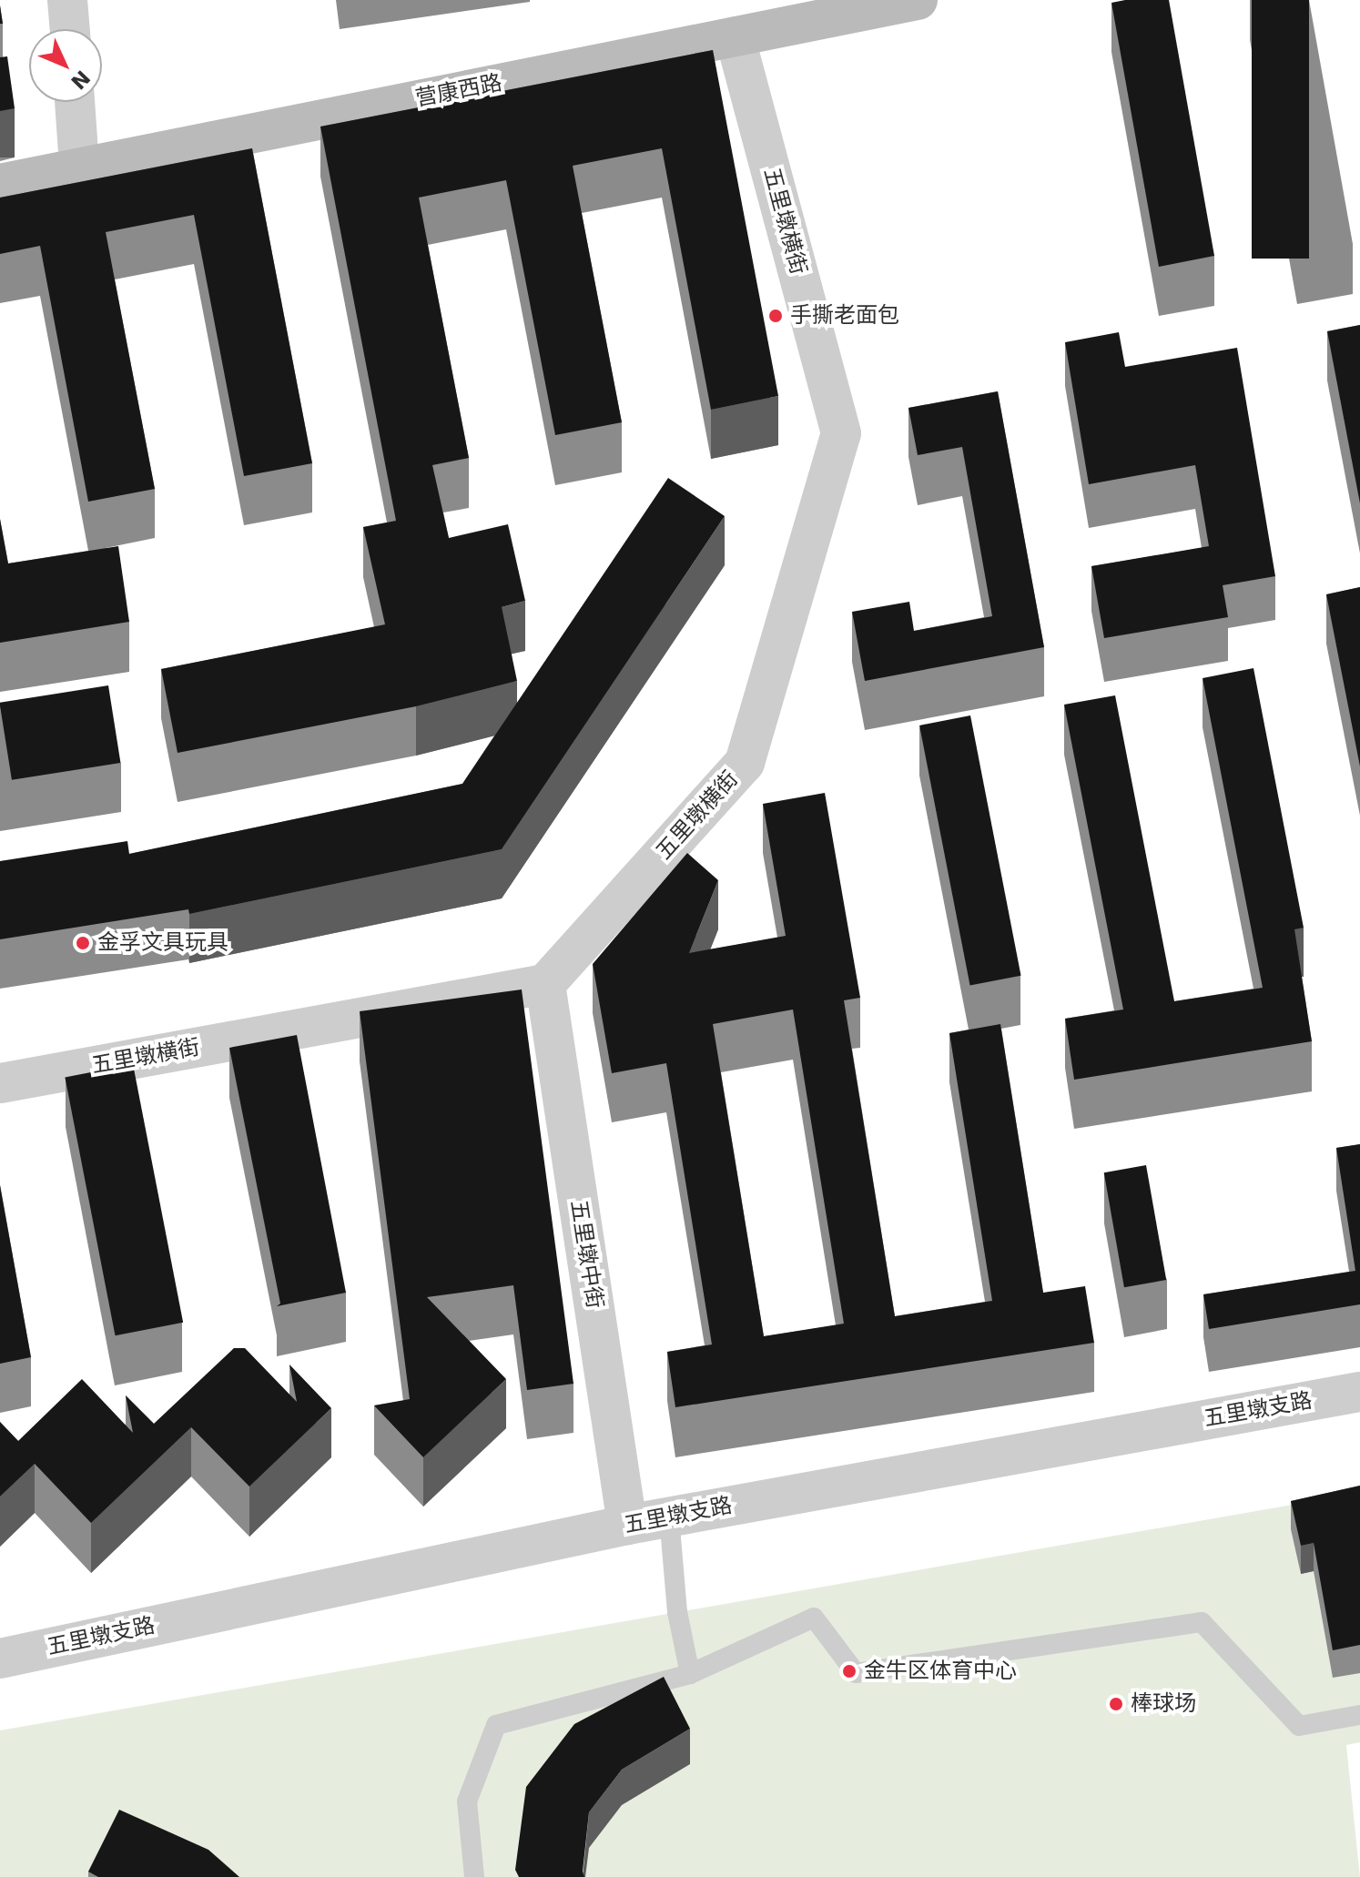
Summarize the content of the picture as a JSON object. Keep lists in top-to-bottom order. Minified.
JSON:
{"streets":{"street":["营康西路","五里墩横街","五里墩中街","五里墩支路"]},"crossings":[["营康西路","五里墩横街"],["五里墩横街","五里墩中街"],["五里墩中街","五里墩支路"]],"places":["手撕老面包","金孚文具玩具","金牛区体育中心","棒球场"],"north":"bottom right"}
